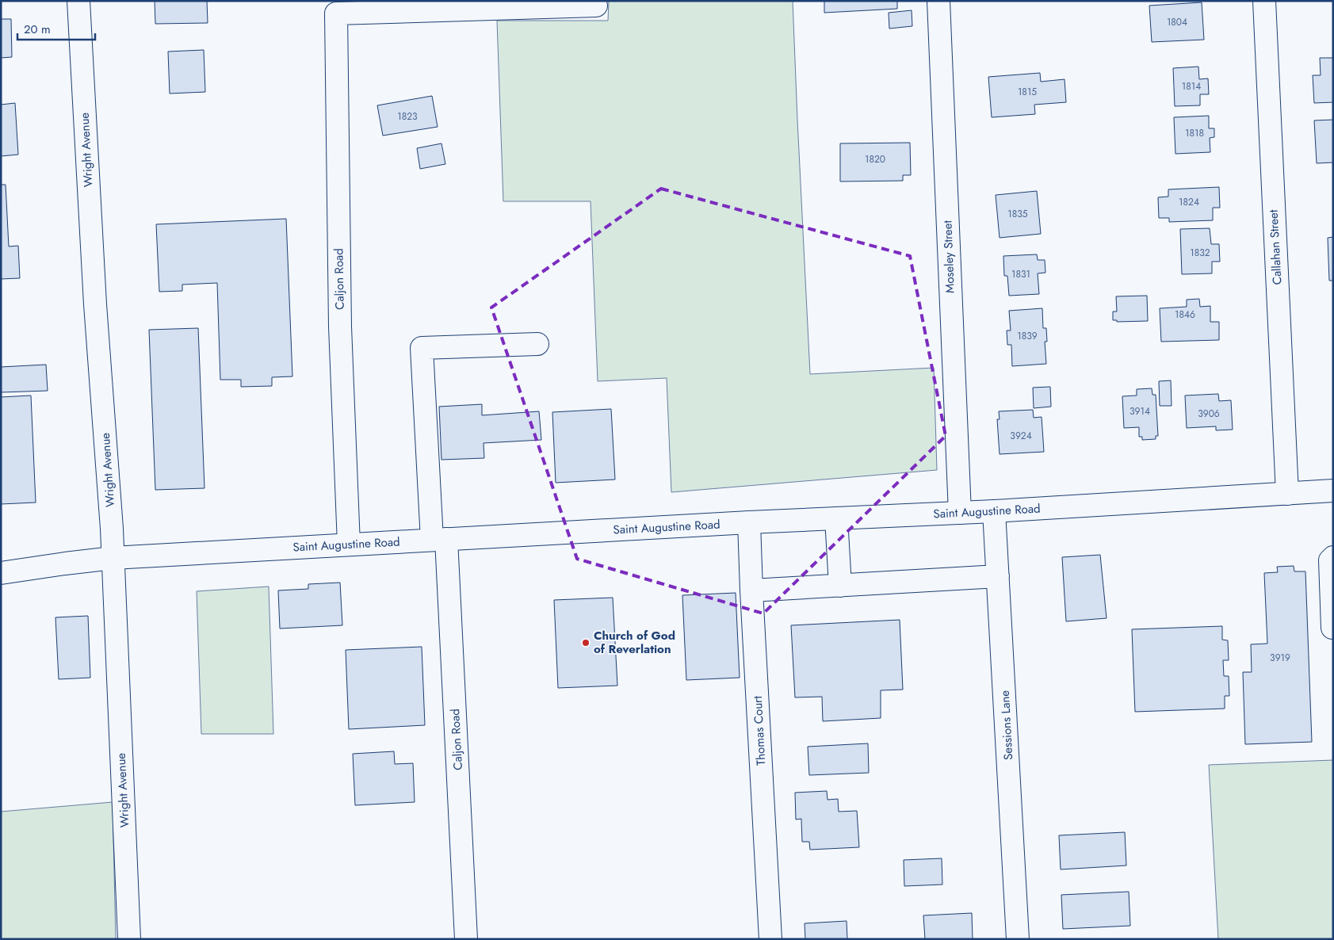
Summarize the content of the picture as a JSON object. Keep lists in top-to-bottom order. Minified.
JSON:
{"streets":{"street":["Wright Avenue","Callahan Street","Moseley Street","Caljon Road","Saint Augustine Road","Sessions Lane","Thomas Court"]},"crossings":[["Wright Avenue","Saint Augustine Road"],["Callahan Street","Saint Augustine Road"],["Moseley Street","Saint Augustine Road"],["Caljon Road","Saint Augustine Road"],["Saint Augustine Road","Sessions Lane"],["Saint Augustine Road","Thomas Court"]],"places":["Church of God of Reverlation"],"house_numbers":["1804","1814","1815","1823","1818","1820","1824","1835","1832","1831","1846","1839","3914","3906","3924","3919"],"scale_bar":"20 m"}
